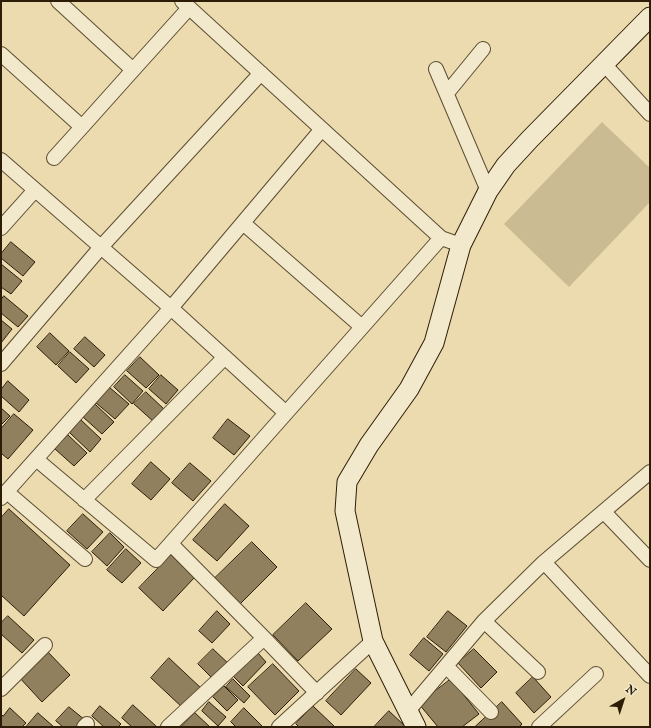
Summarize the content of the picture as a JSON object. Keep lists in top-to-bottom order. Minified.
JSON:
{"north":"top right"}
